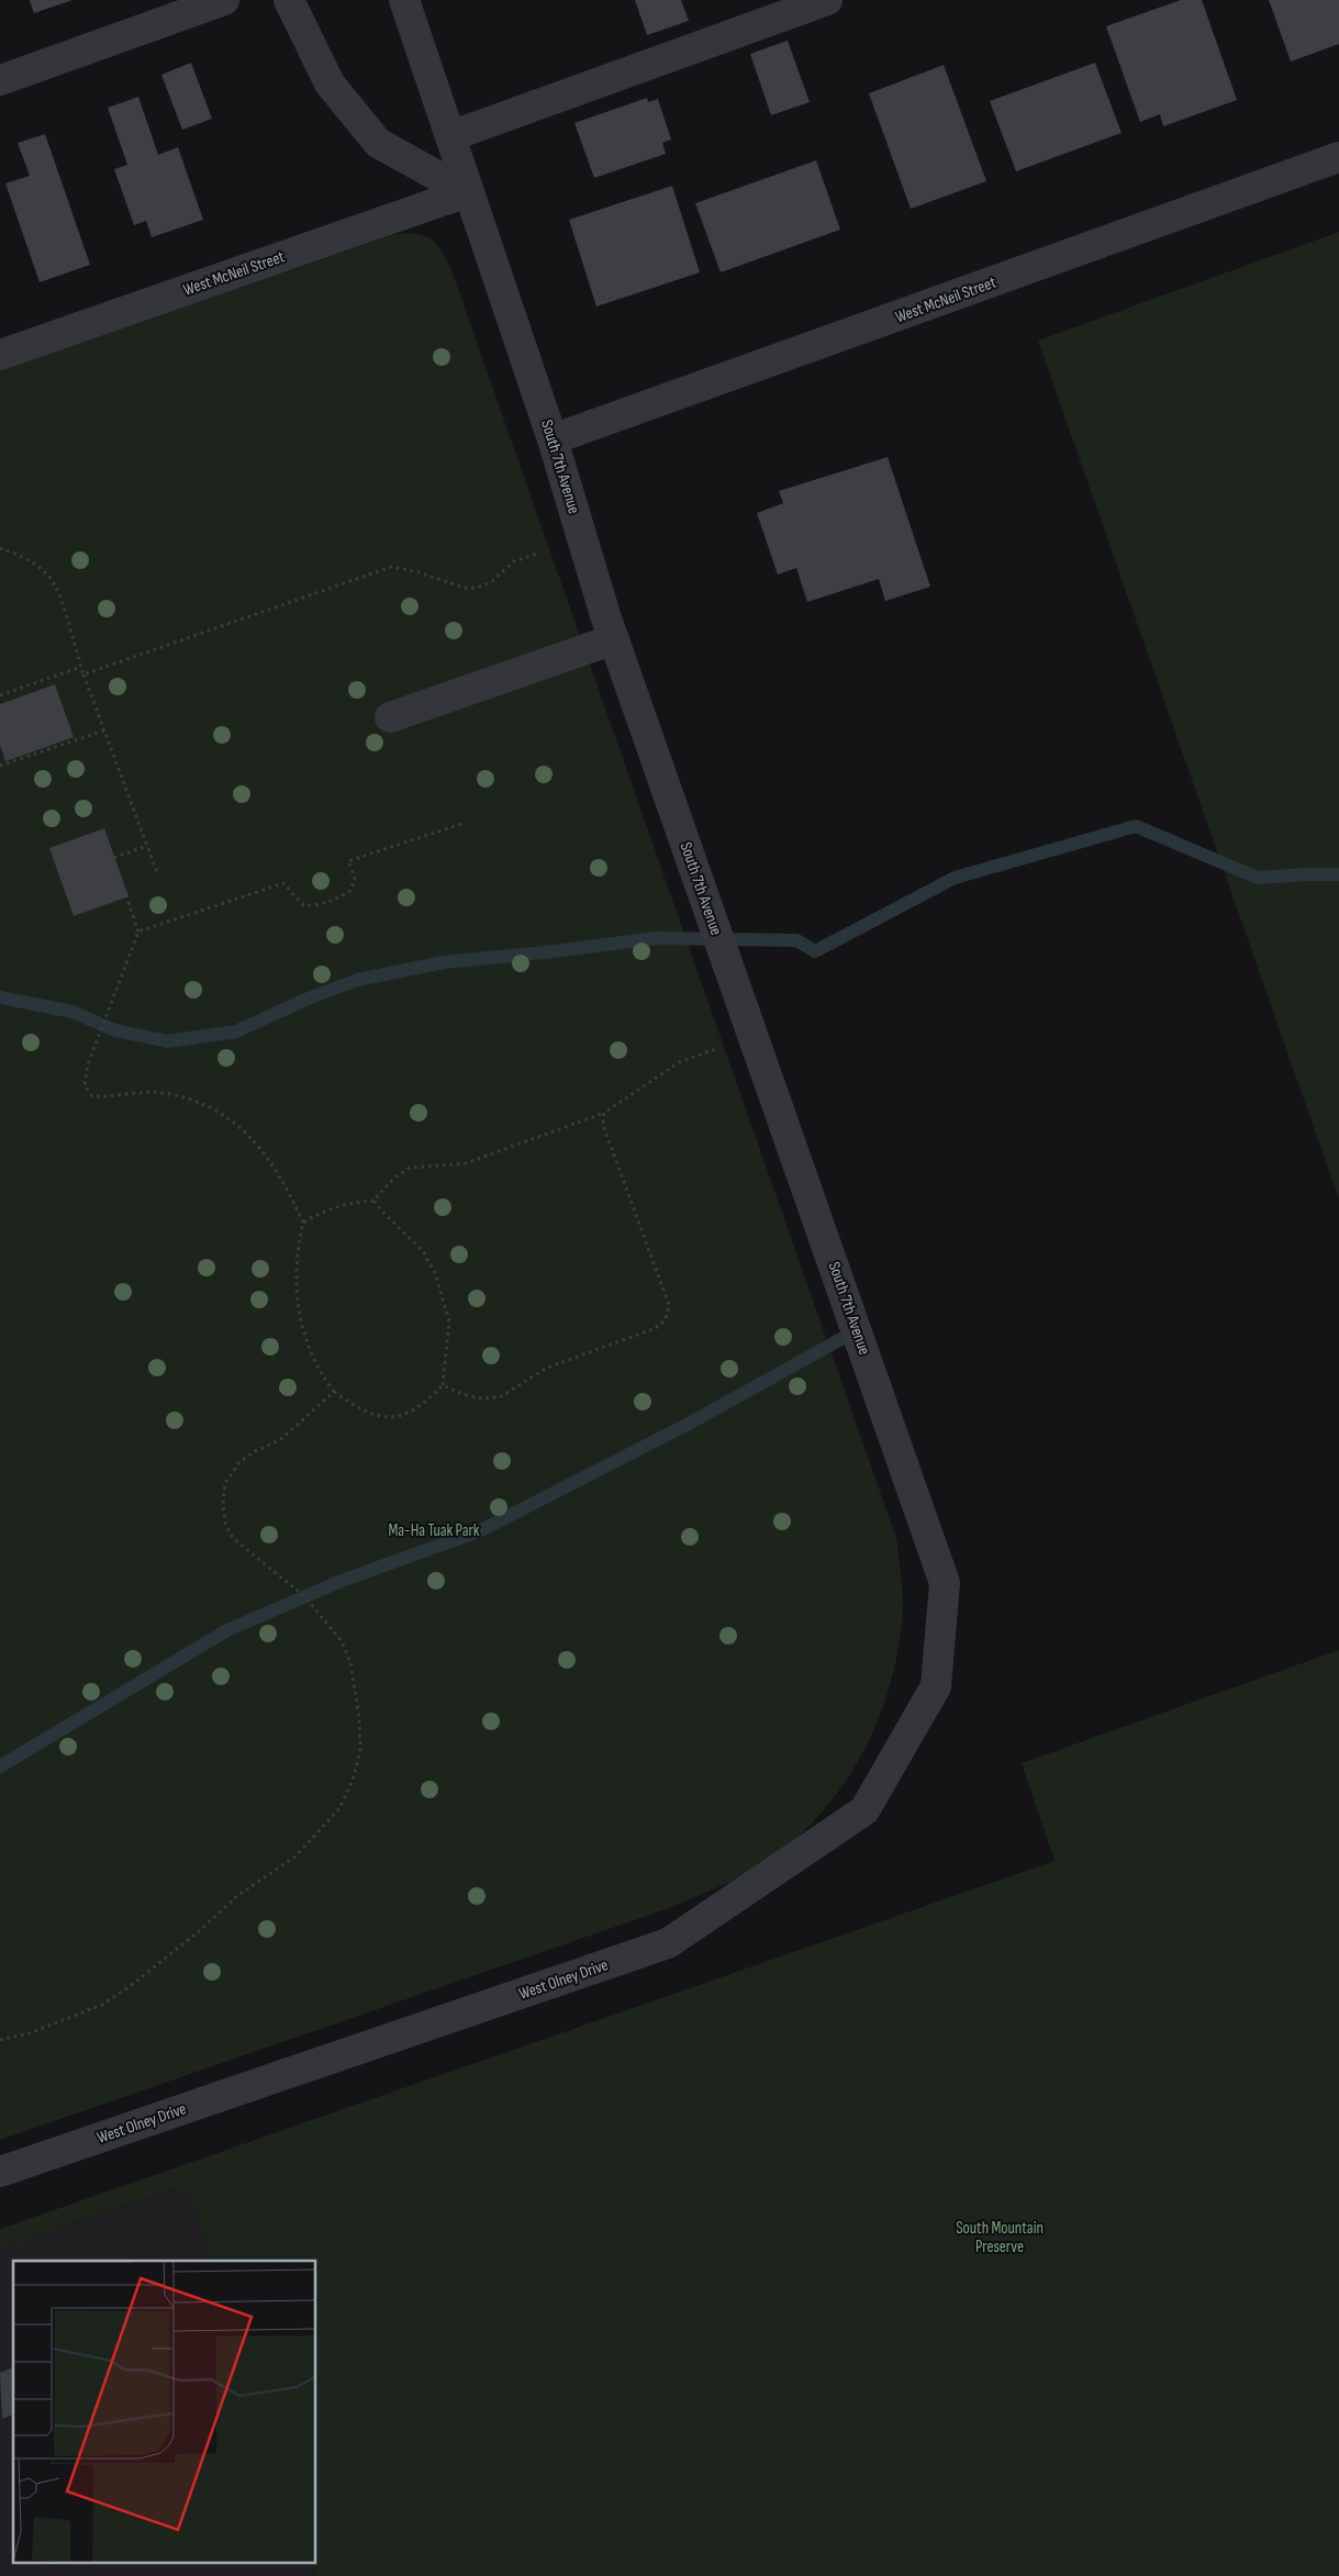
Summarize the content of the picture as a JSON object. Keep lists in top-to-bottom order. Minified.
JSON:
{"streets":{"street":["West McNeil Street","South 7th Avenue","West Olney Drive"]},"crossings":[["West McNeil Street","South 7th Avenue"],["South 7th Avenue","West Olney Drive"]],"parks":["Ma-Ha Tuak Park","South Mountain Preserve"]}
